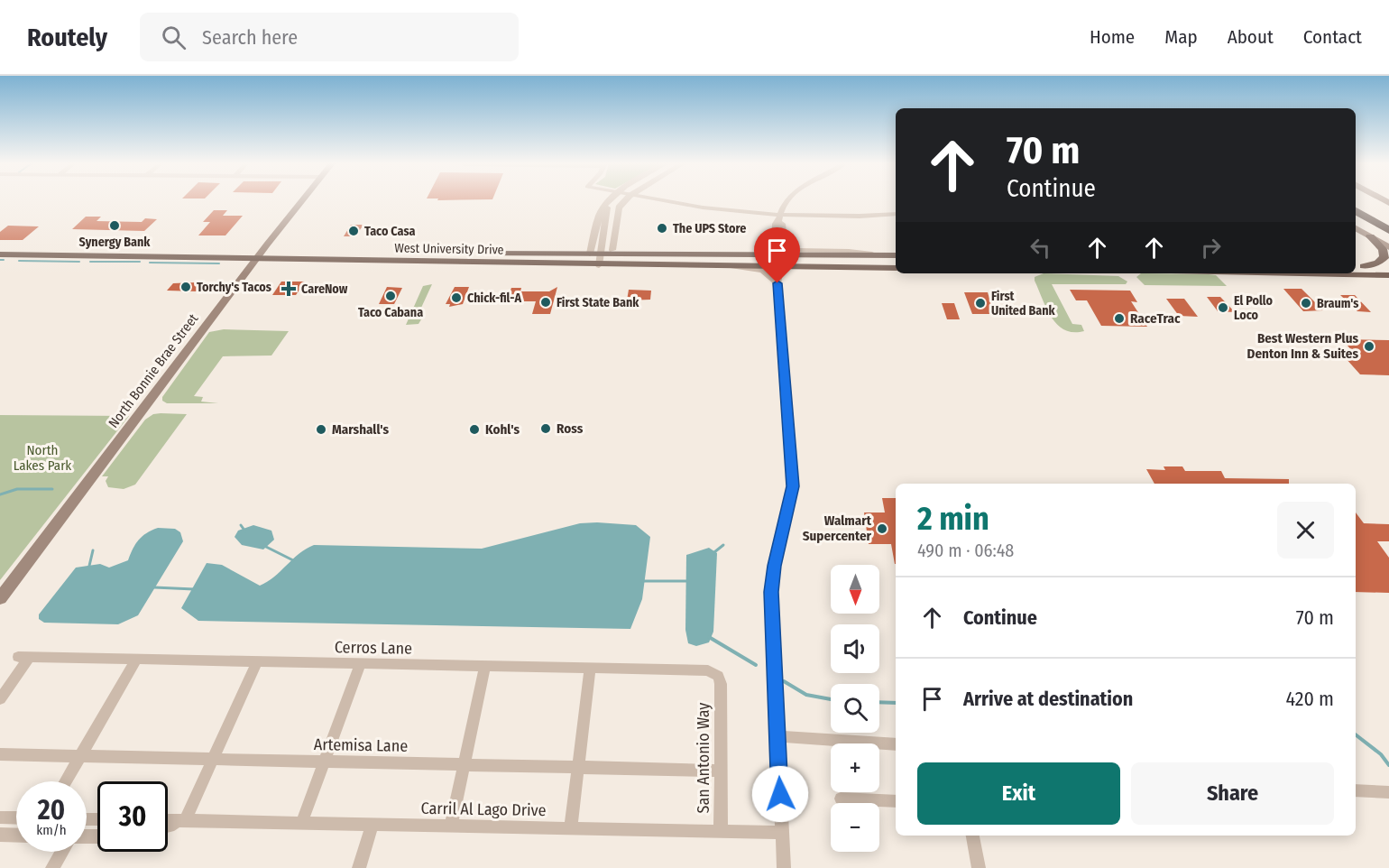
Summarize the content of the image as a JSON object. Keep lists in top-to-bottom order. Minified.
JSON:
{"streets":{"main road":["West University Drive","North Bonnie Brae Street"],"street":["Cerros Lane","Artemisa Lane","San Antonio Way","Carril Al Lago Drive"]},"crossings":[["West University Drive","North Bonnie Brae Street"],["Cerros Lane","San Antonio Way"],["Artemisa Lane","San Antonio Way"],["San Antonio Way","Carril Al Lago Drive"]],"parks":["North Lakes Park"],"places":{"other":["Synergy Bank","The UPS Store","Taco Casa","Torchy's Tacos","Taco Cabana","Chick-fil-A","First State Bank","First United Bank","Braum's","El Pollo Loco","RaceTrac","Best Western Plus Denton Inn & Suites","Ross","Marshall's","Kohl's","Walmart Supercenter"],"health":["CareNow"]},"north":"bottom","page":{"header":"Routely","search":"Search here","nav":["Home","Map","About","Contact"],"turn":["70 m","Continue"],"heading":["2 min","490 m · 06:48"],"map_buttons":["+","−"],"list":[{"name":"Continue","value":"70 m"},{"name":"Arrive at destination","value":"420 m"}],"buttons":["Exit","Share"],"speed":"20 km/h","limit":"30"}}
